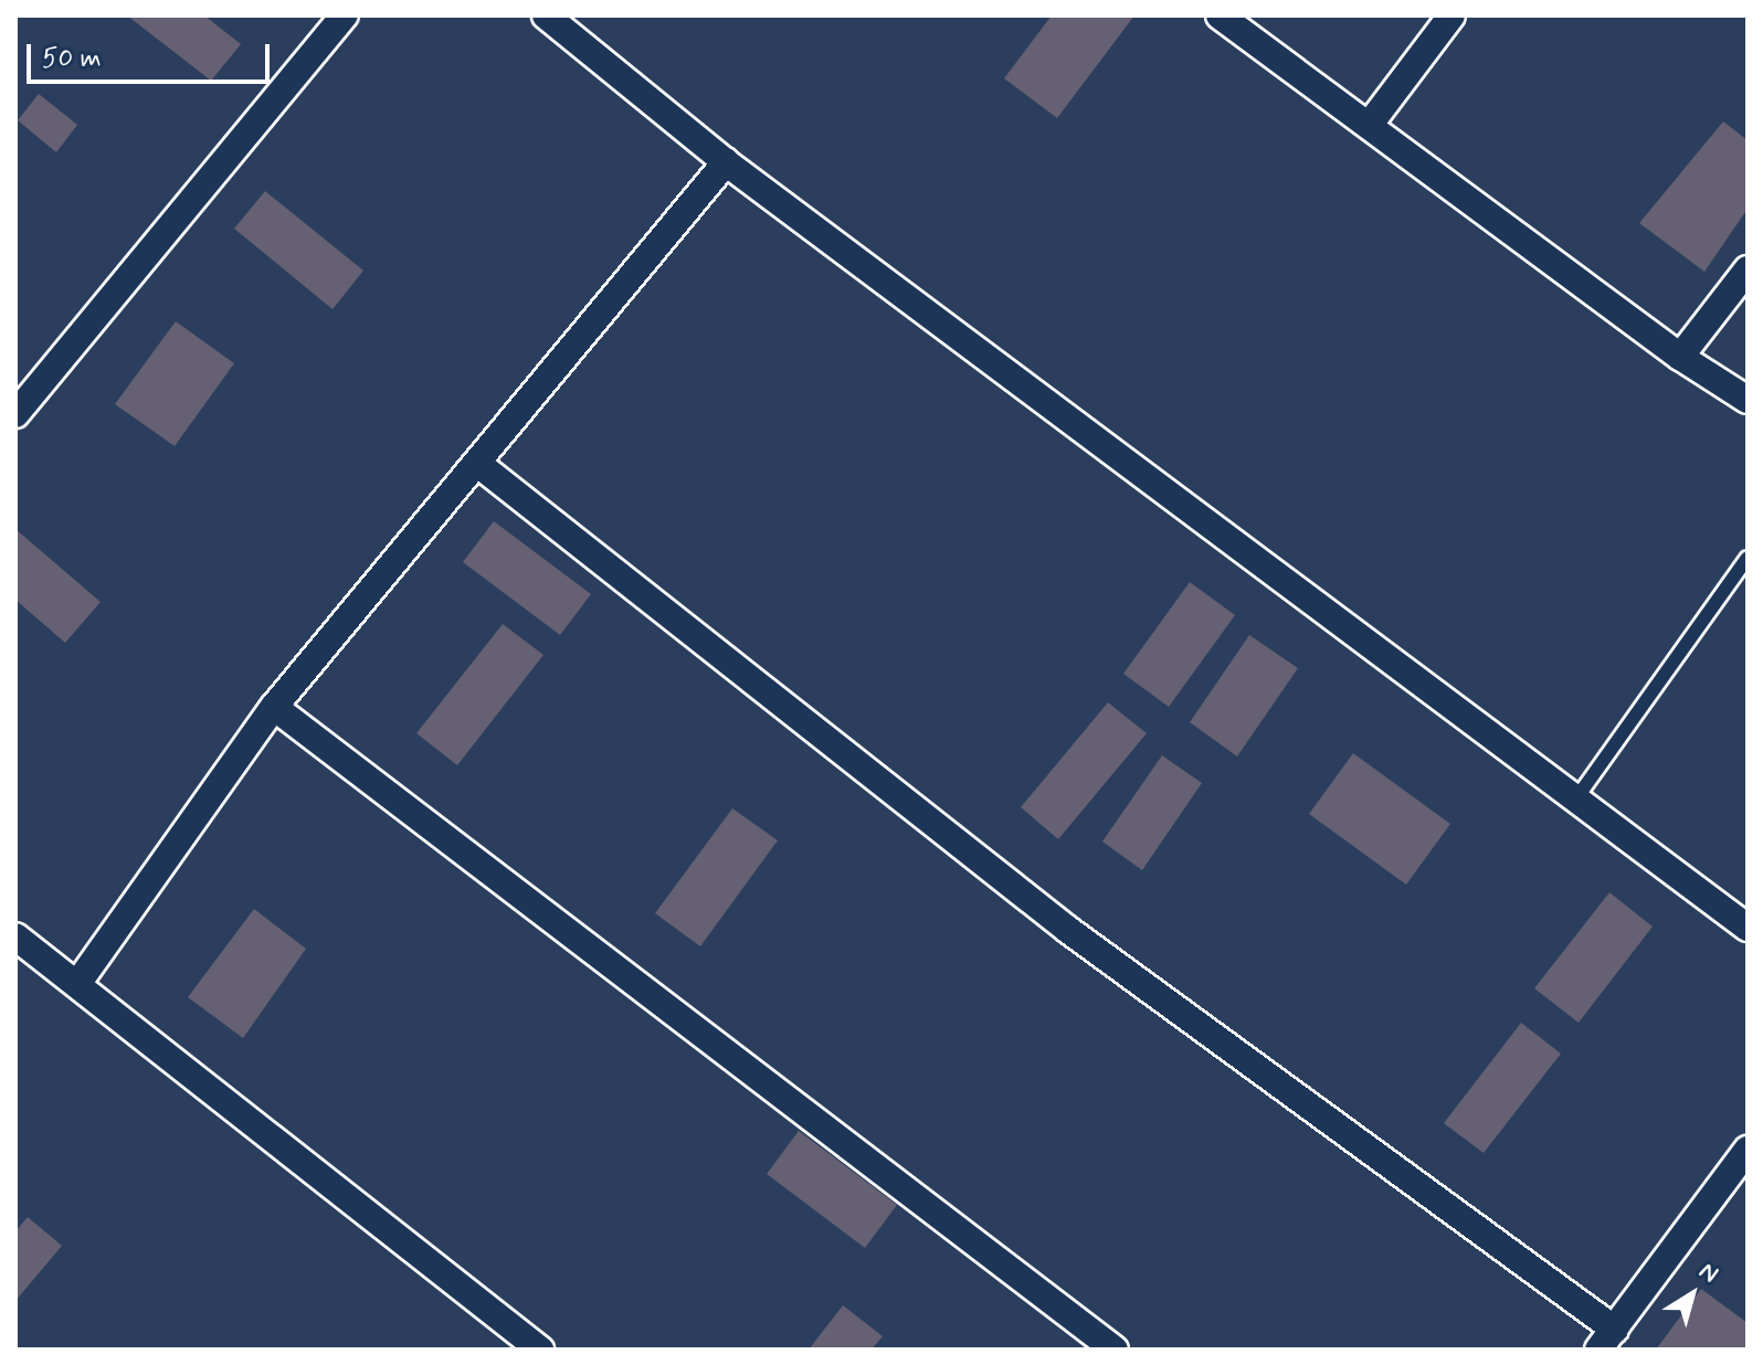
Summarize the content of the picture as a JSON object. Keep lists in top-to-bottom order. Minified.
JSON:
{"scale_bar":"50 m","north":"top right"}
